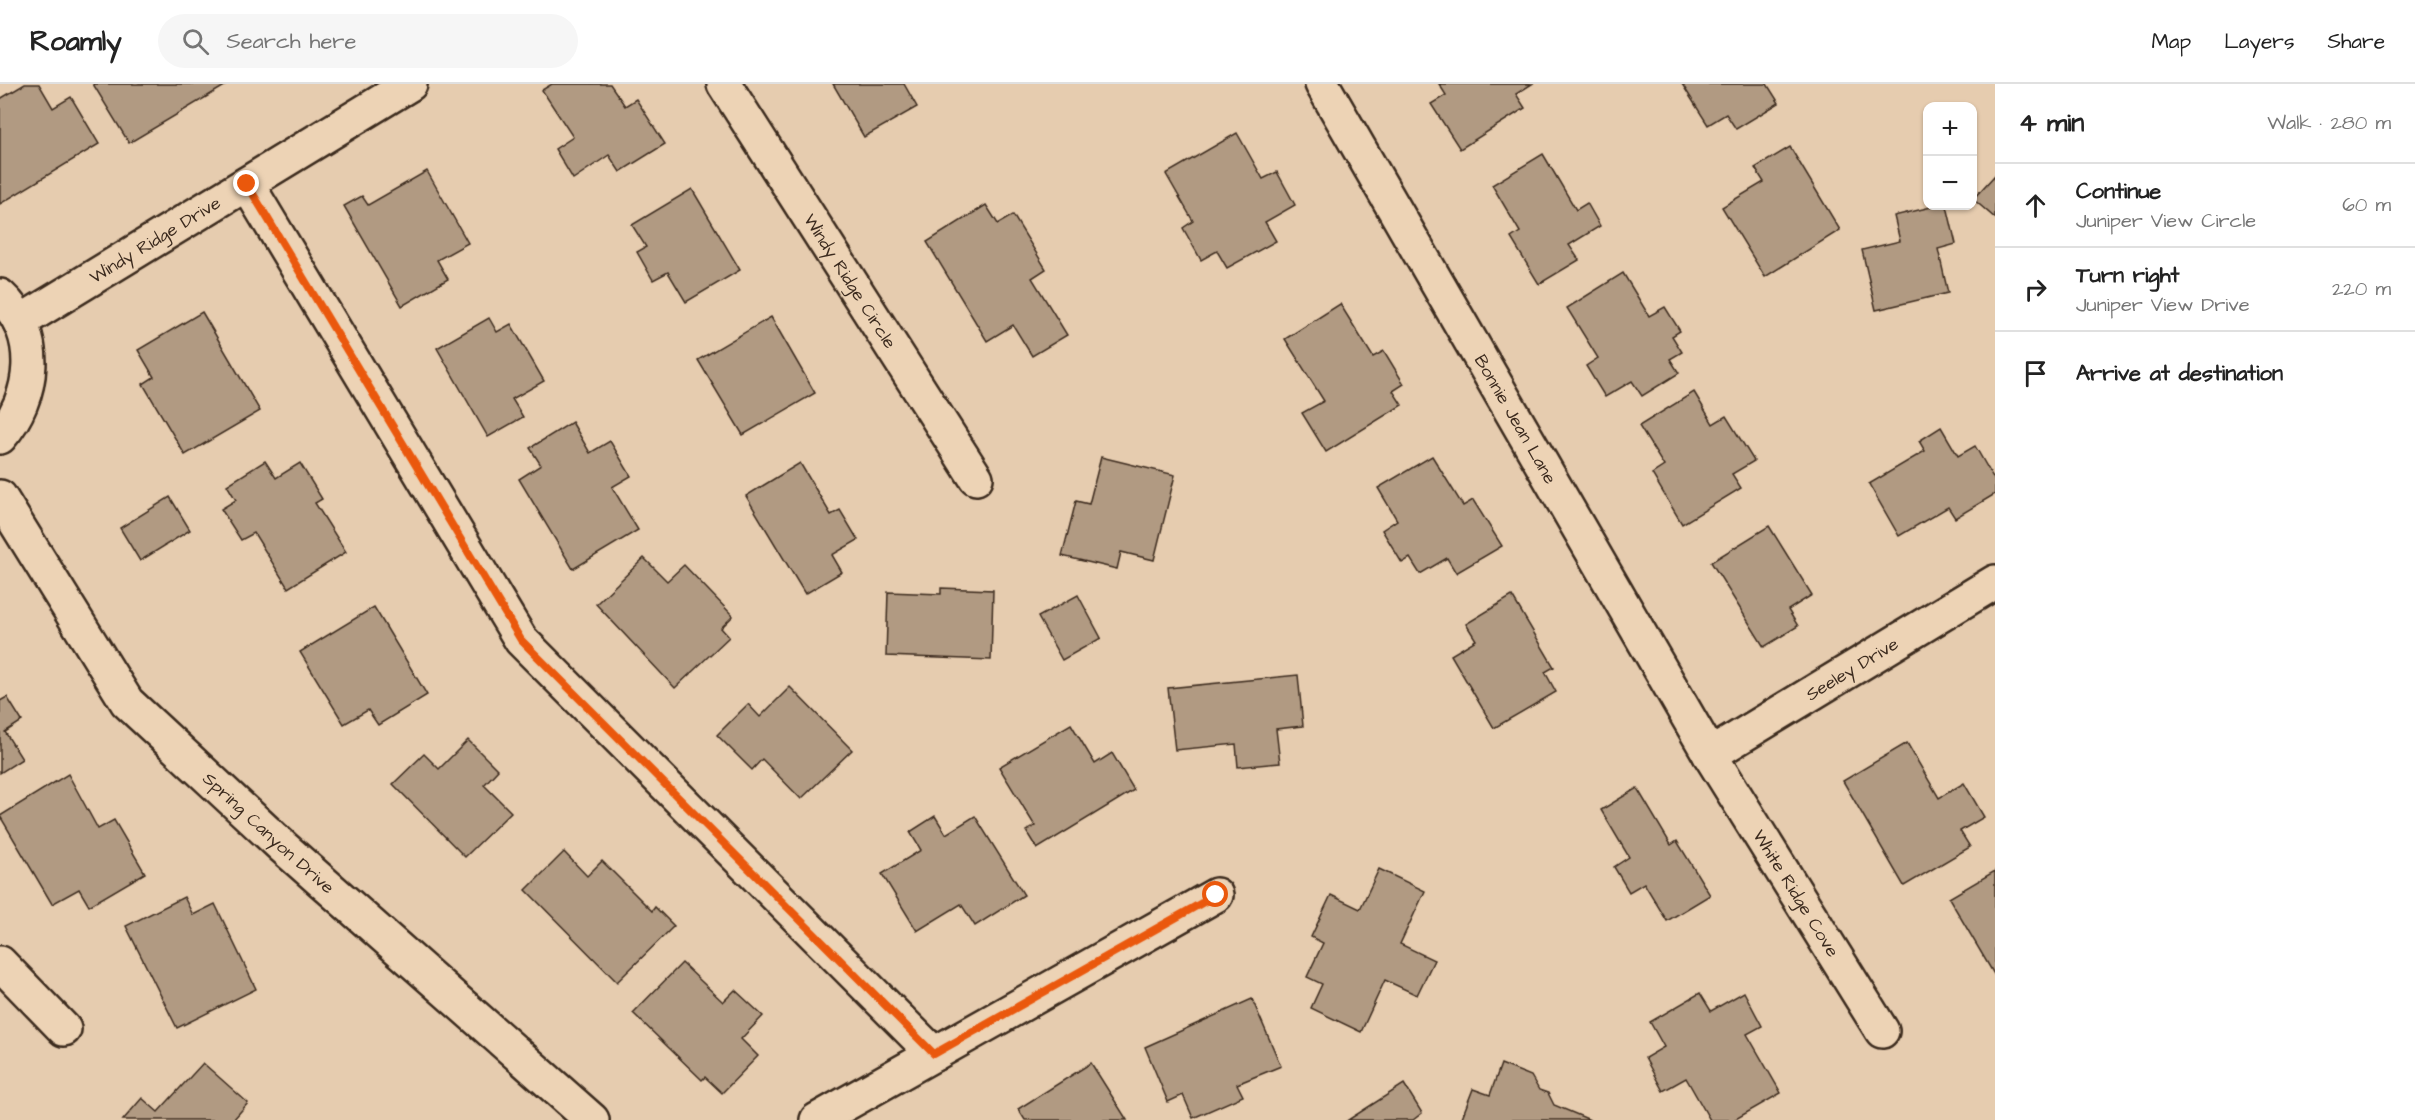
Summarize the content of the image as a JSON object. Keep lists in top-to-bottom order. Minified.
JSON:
{"streets":{"street":["Windy Ridge Drive","Windy Ridge Circle","Bonnie Jean Lane","Seeley Drive","Spring Canyon Drive","White Ridge Cove"]},"crossings":[["Bonnie Jean Lane","Seeley Drive"],["Bonnie Jean Lane","White Ridge Cove"],["Seeley Drive","White Ridge Cove"]],"page":{"header":"Roamly","search":"Search here","nav":["Map","Layers","Share"],"heading":["4 min","Walk · 280 m"],"map_buttons":["+","−"],"list":[["Continue","Juniper View Circle","60 m"],["Turn right","Juniper View Drive","220 m"],"Arrive at destination"]}}
